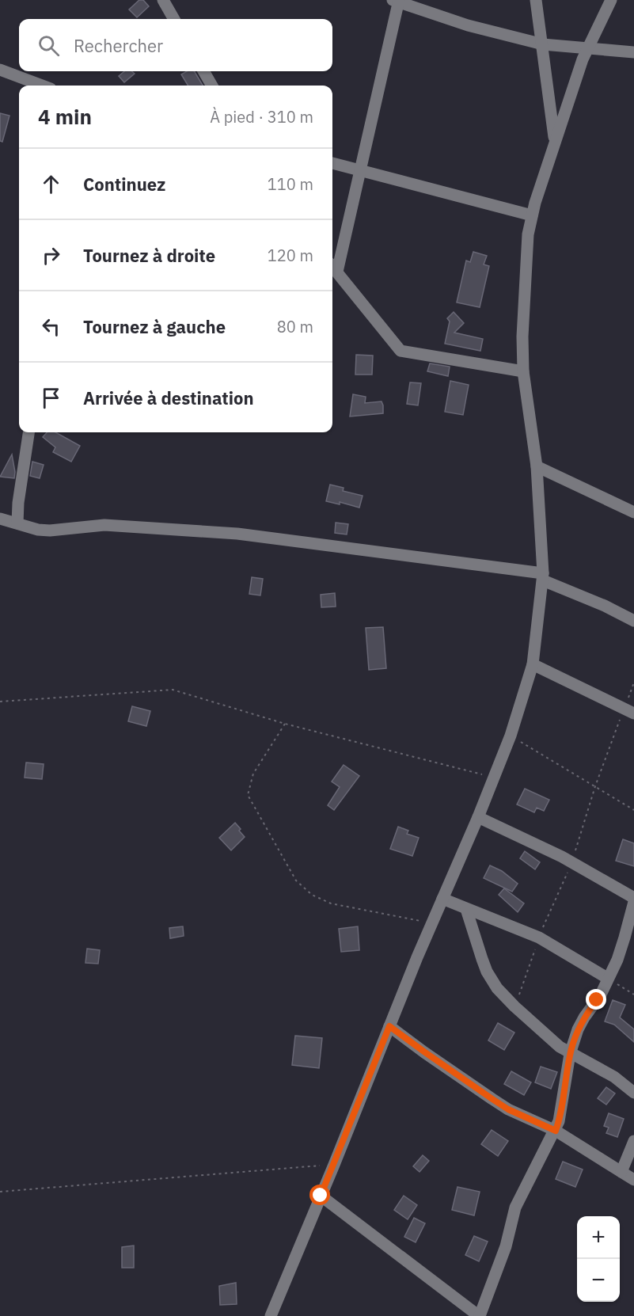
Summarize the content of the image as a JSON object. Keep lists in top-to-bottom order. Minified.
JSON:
{"page":{"search":"Rechercher","heading":["4 min","À pied · 310 m"],"list":[["Continuez","110 m"],["Tournez à droite","120 m"],["Tournez à gauche","80 m"],"Arrivée à destination"],"map_buttons":["+","−"]}}
